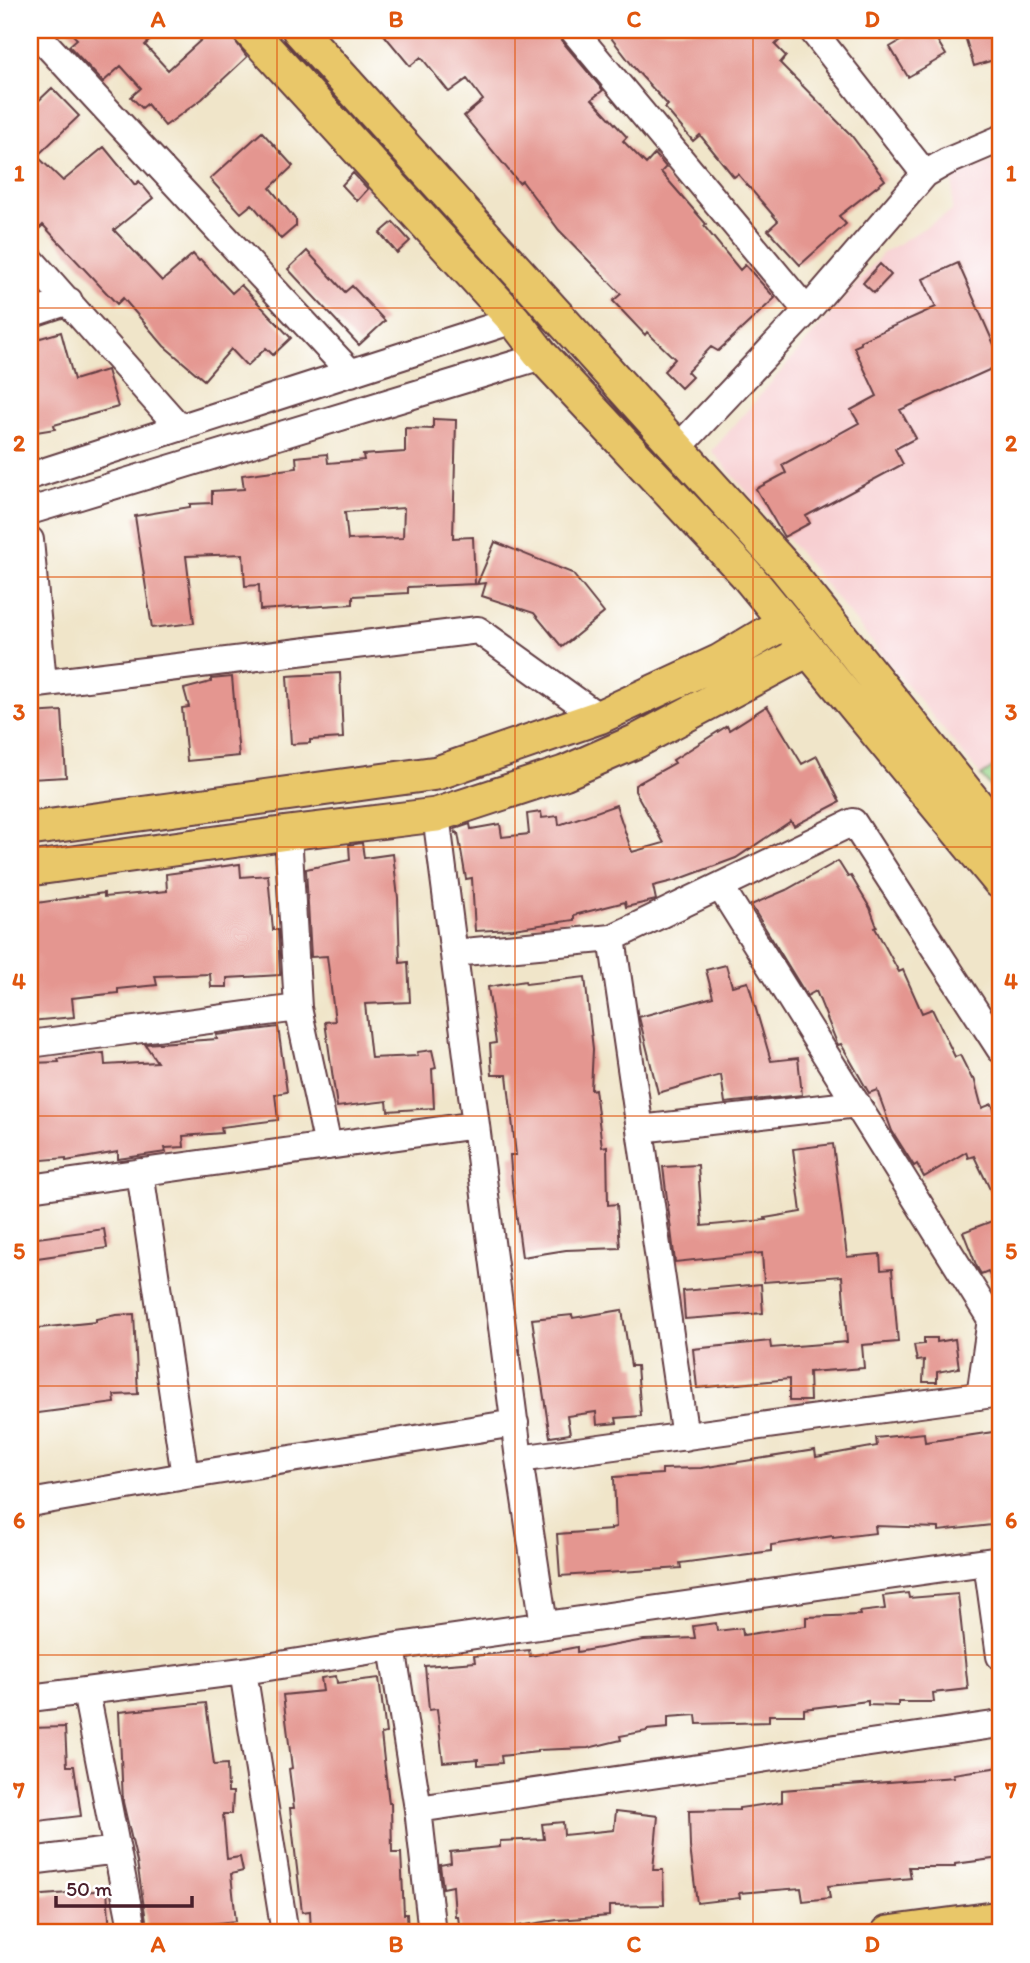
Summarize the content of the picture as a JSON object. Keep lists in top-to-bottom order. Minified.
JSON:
{"scale_bar":"50 m","grid":{"columns":["A","B","C","D"],"rows":["1","2","3","4","5","6","7"]}}
